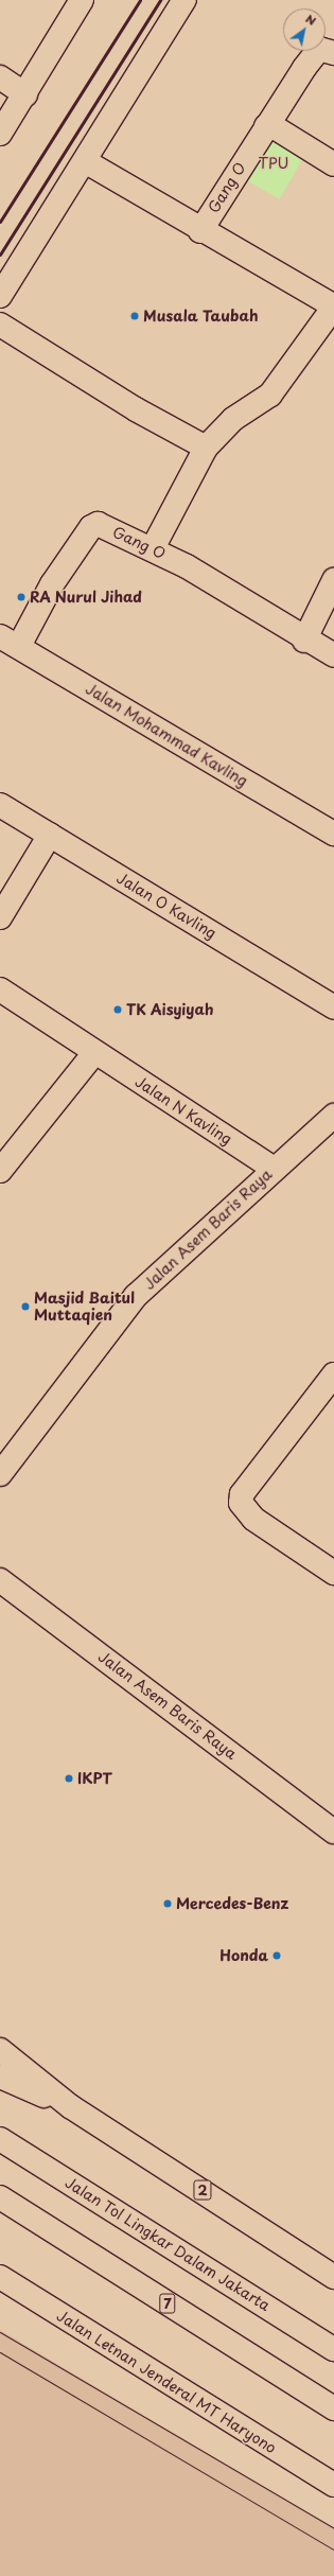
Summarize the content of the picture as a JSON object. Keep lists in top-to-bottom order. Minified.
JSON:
{"streets":{"main road":["Gang O","Jalan Mohammad Kavling","Jalan O Kavling","Jalan N Kavling","Jalan Asem Baris Raya","2","Jalan Tol Lingkar Dalam Jakarta","7","Jalan Letnan Jenderal MT Haryono"]},"crossings":[["Gang O","Jalan Mohammad Kavling"],["Jalan N Kavling","Jalan Asem Baris Raya"]],"parks":["TPU"],"places":["Musala Taubah","RA Nurul Jihad","TK Aisyiyah","Masjid Baitul Muttaqien","IKPT","Mercedes-Benz","Honda"],"north":"top right"}
